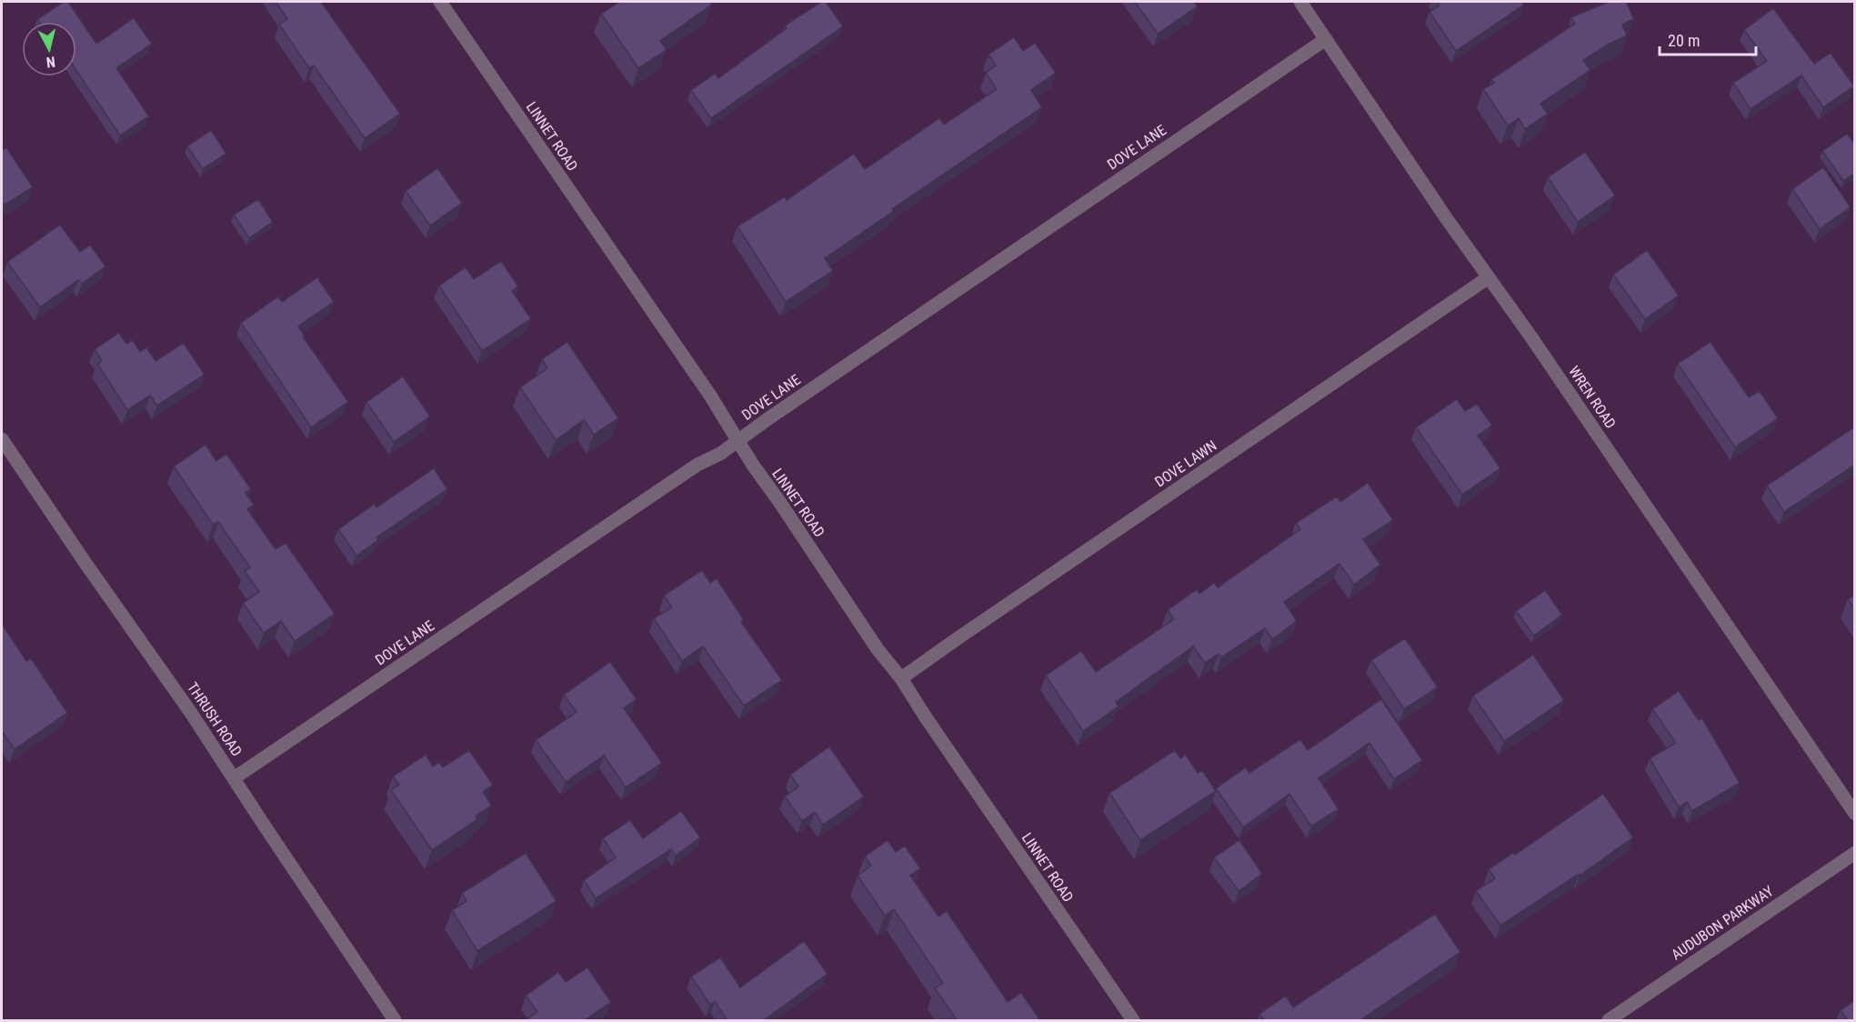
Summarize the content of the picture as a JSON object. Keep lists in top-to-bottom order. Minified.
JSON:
{"streets":{"street":["LINNET ROAD","DOVE LANE","WREN ROAD","DOVE LAWN","THRUSH ROAD","AUDUBON PARKWAY"]},"crossings":[["LINNET ROAD","DOVE LANE"],["LINNET ROAD","DOVE LAWN"],["DOVE LANE","WREN ROAD"],["DOVE LANE","THRUSH ROAD"],["WREN ROAD","DOVE LAWN"]],"scale_bar":"20 m","north":"bottom"}
